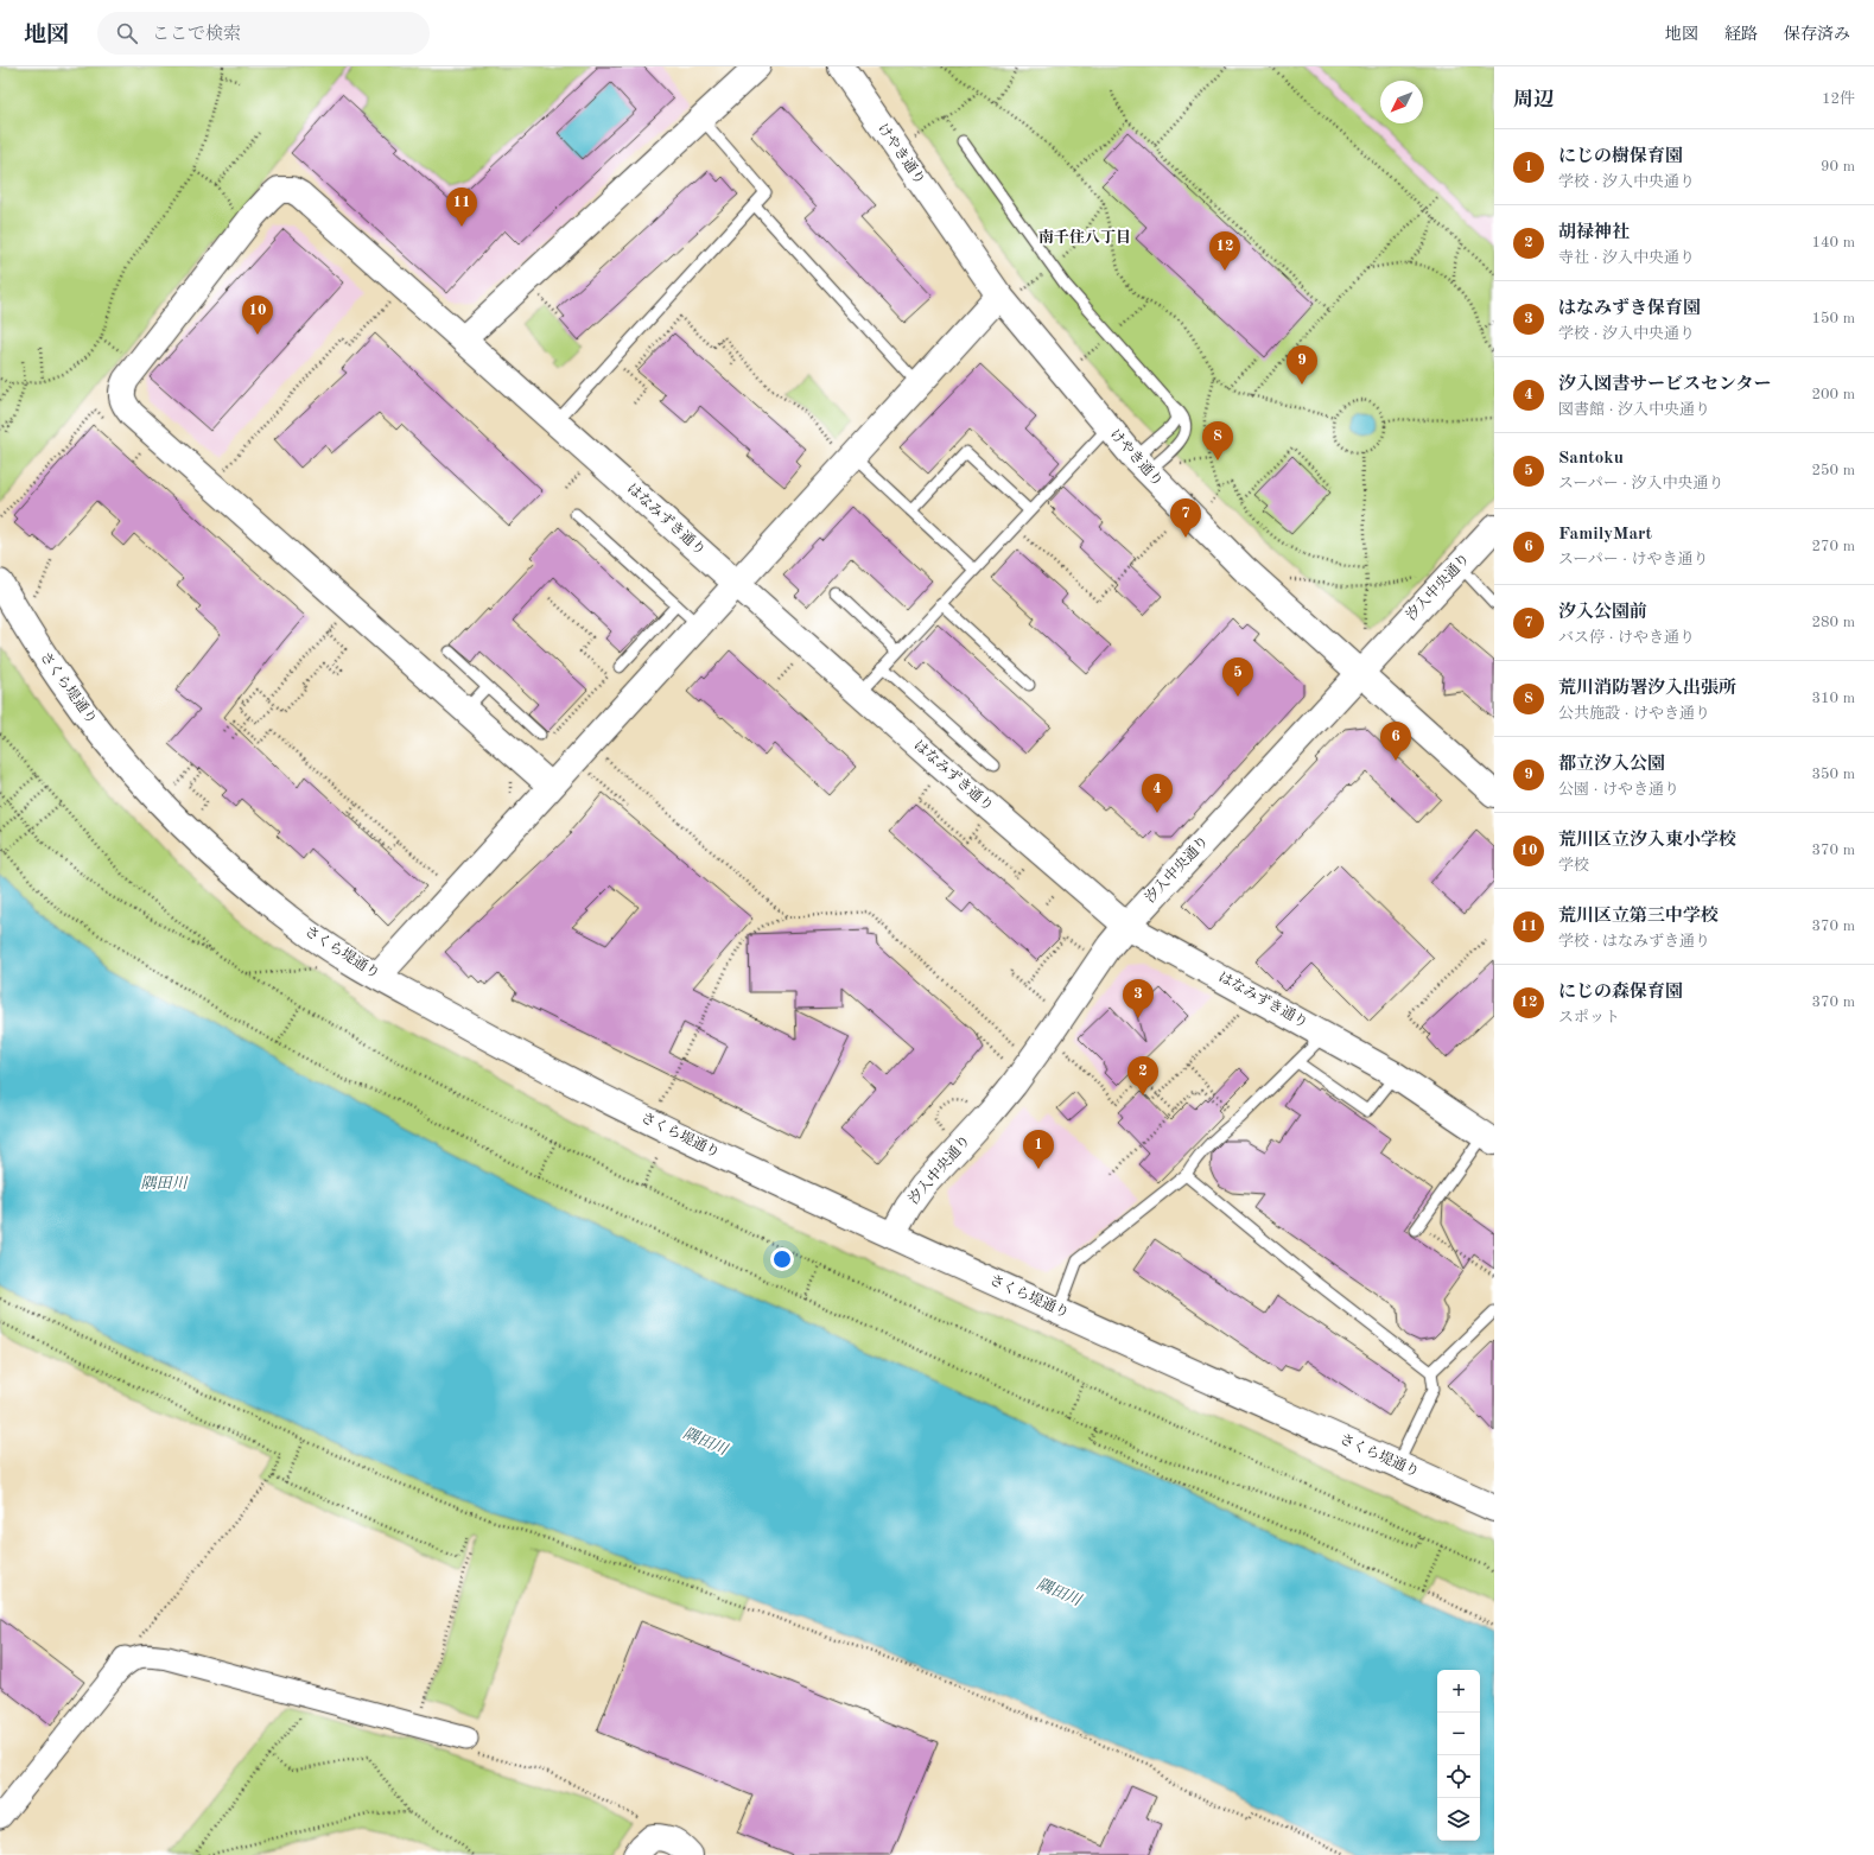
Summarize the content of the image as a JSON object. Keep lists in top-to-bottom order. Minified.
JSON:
{"streets":{"street":["けやき通り","はなみずき通り","汐入中央通り","さくら堤通り"]},"crossings":[["けやき通り","汐入中央通り"],["はなみずき通り","汐入中央通り"],["汐入中央通り","さくら堤通り"]],"districts":["南千住八丁目"],"water":["隅田川"],"north":"bottom left","page":{"header":"地図","search":"ここで検索","nav":["地図","経路","保存済み"],"heading":["周辺","12件"],"list":[{"mark":"1","name":"にじの樹保育園","note":"学校 · 汐入中央通り","value":"90 m"},{"mark":"2","name":"胡禄神社","note":"寺社 · 汐入中央通り","value":"140 m"},{"mark":"3","name":"はなみずき保育園","note":"学校 · 汐入中央通り","value":"150 m"},{"mark":"4","name":"汐入図書サービスセンター","note":"図書館 · 汐入中央通り","value":"200 m"},{"mark":"5","name":"Santoku","note":"スーパー · 汐入中央通り","value":"250 m"},{"mark":"6","name":"FamilyMart","note":"スーパー · けやき通り","value":"270 m"},{"mark":"7","name":"汐入公園前","note":"バス停 · けやき通り","value":"280 m"},{"mark":"8","name":"荒川消防署汐入出張所","note":"公共施設 · けやき通り","value":"310 m"},{"mark":"9","name":"都立汐入公園","note":"公園 · けやき通り","value":"350 m"},{"mark":"10","name":"荒川区立汐入東小学校","note":"学校","value":"370 m"},{"mark":"11","name":"荒川区立第三中学校","note":"学校 · はなみずき通り","value":"370 m"},{"mark":"12","name":"にじの森保育園","note":"スポット","value":"370 m"}],"pins":["11","12","10","9","8","7","5","6","4","3","2","1"],"map_buttons":["+","−"]}}
